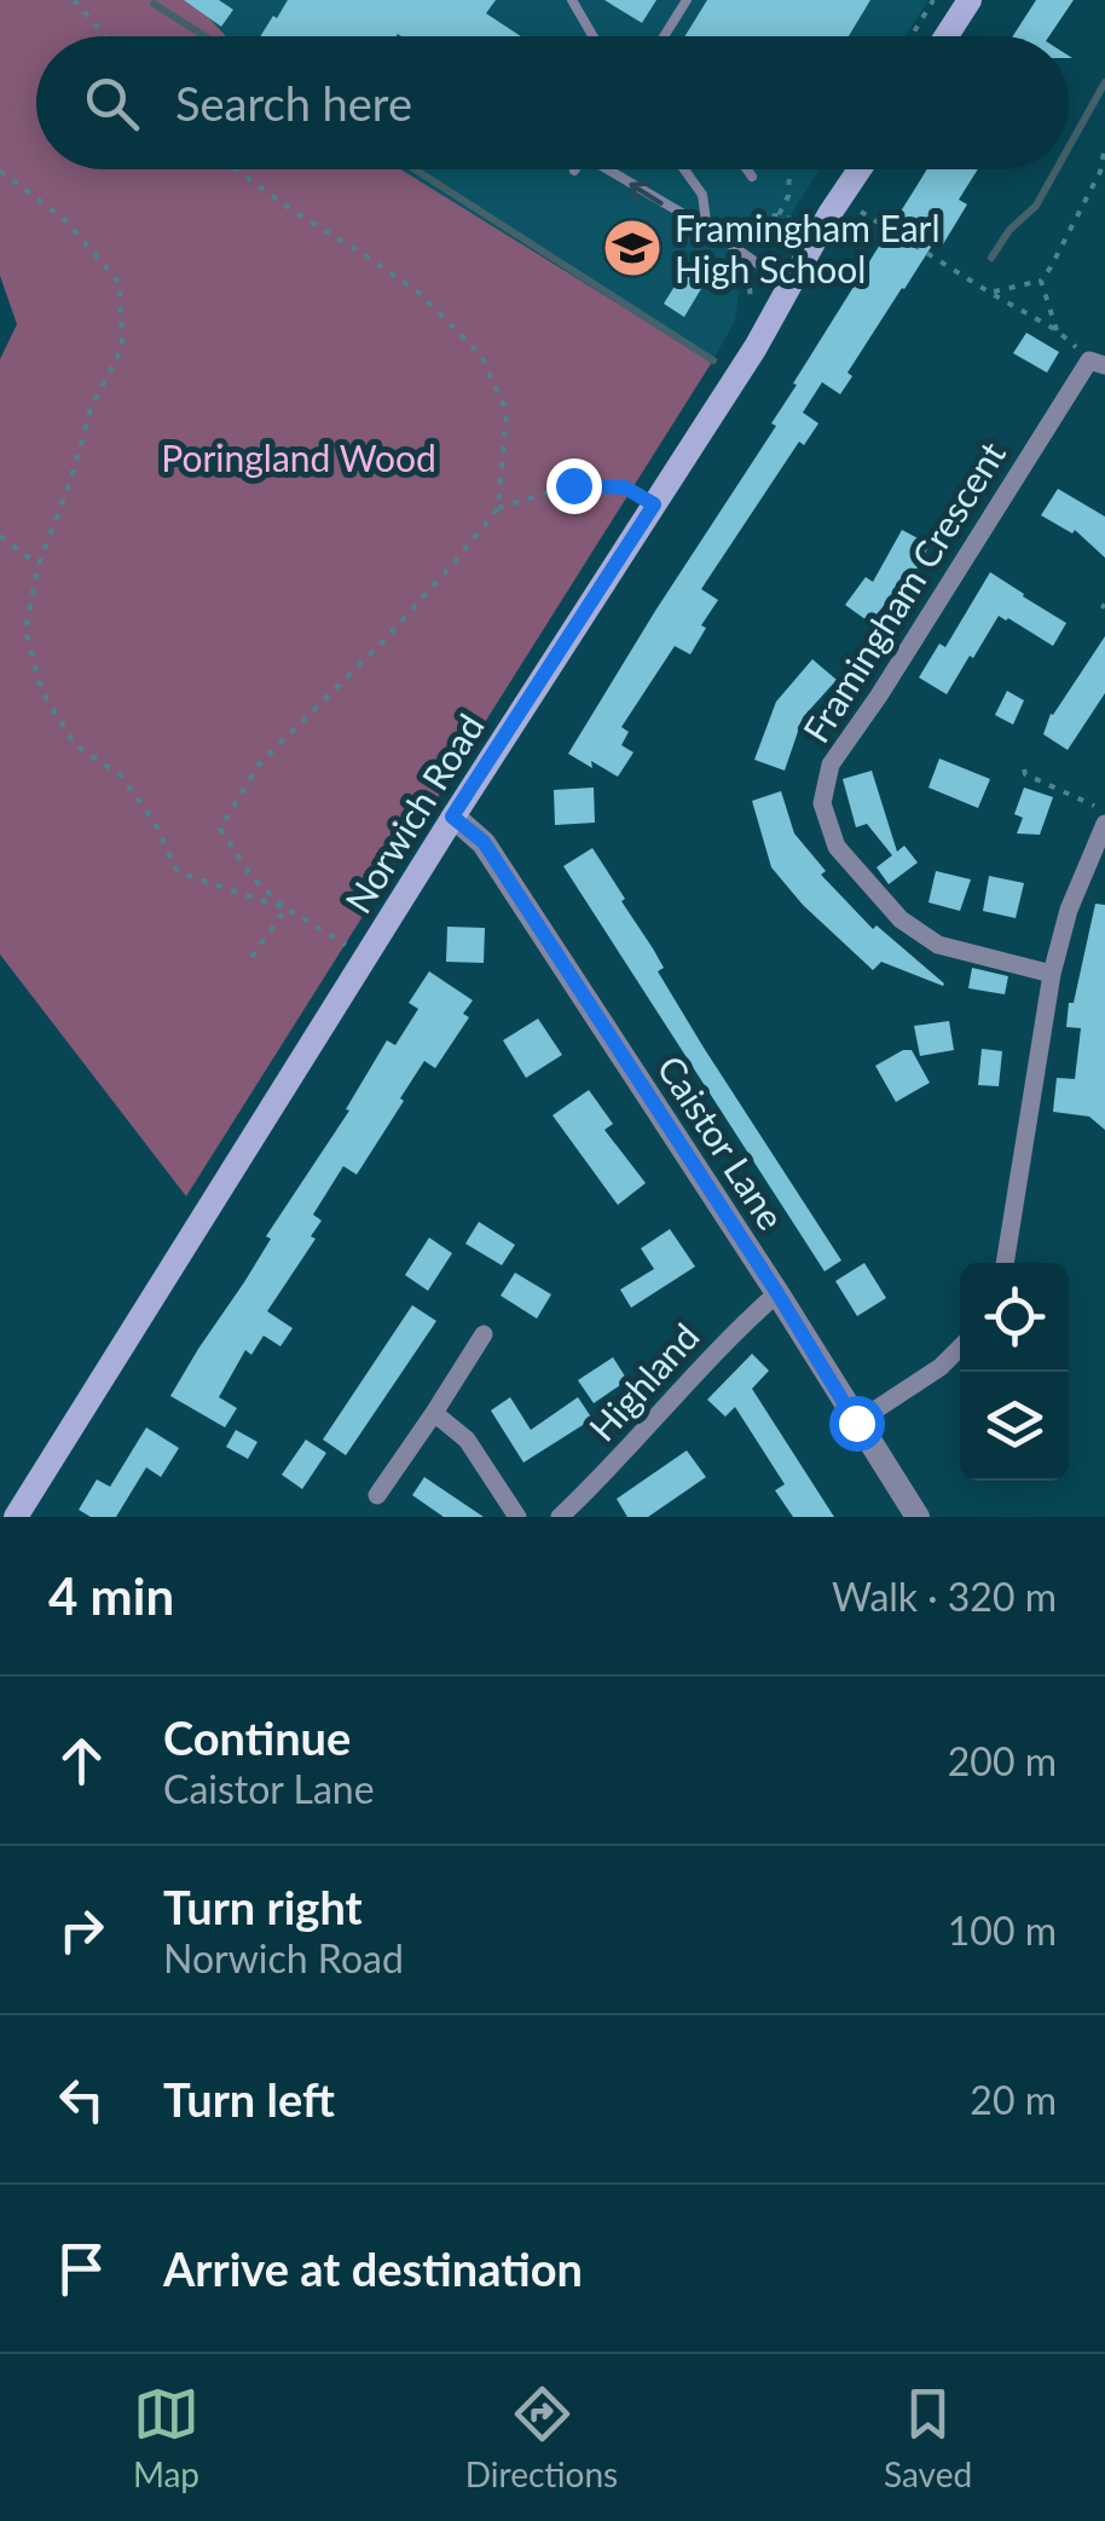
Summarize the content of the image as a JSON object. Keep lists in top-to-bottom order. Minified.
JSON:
{"streets":{"main road":["Norwich Road"],"street":["Framingham Crescent","Caistor Lane","Highland"]},"crossings":[["Norwich Road","Caistor Lane"],["Caistor Lane","Highland"]],"parks":["Poringland Wood"],"places":{"school or university":["Framingham Earl High School"]},"page":{"search":"Search here","heading":["4 min","Walk · 320 m"],"list":[["Continue","Caistor Lane","200 m"],["Turn right","Norwich Road","100 m"],["Turn left","20 m"],"Arrive at destination"],"nav":["Map","Directions","Saved"]}}
